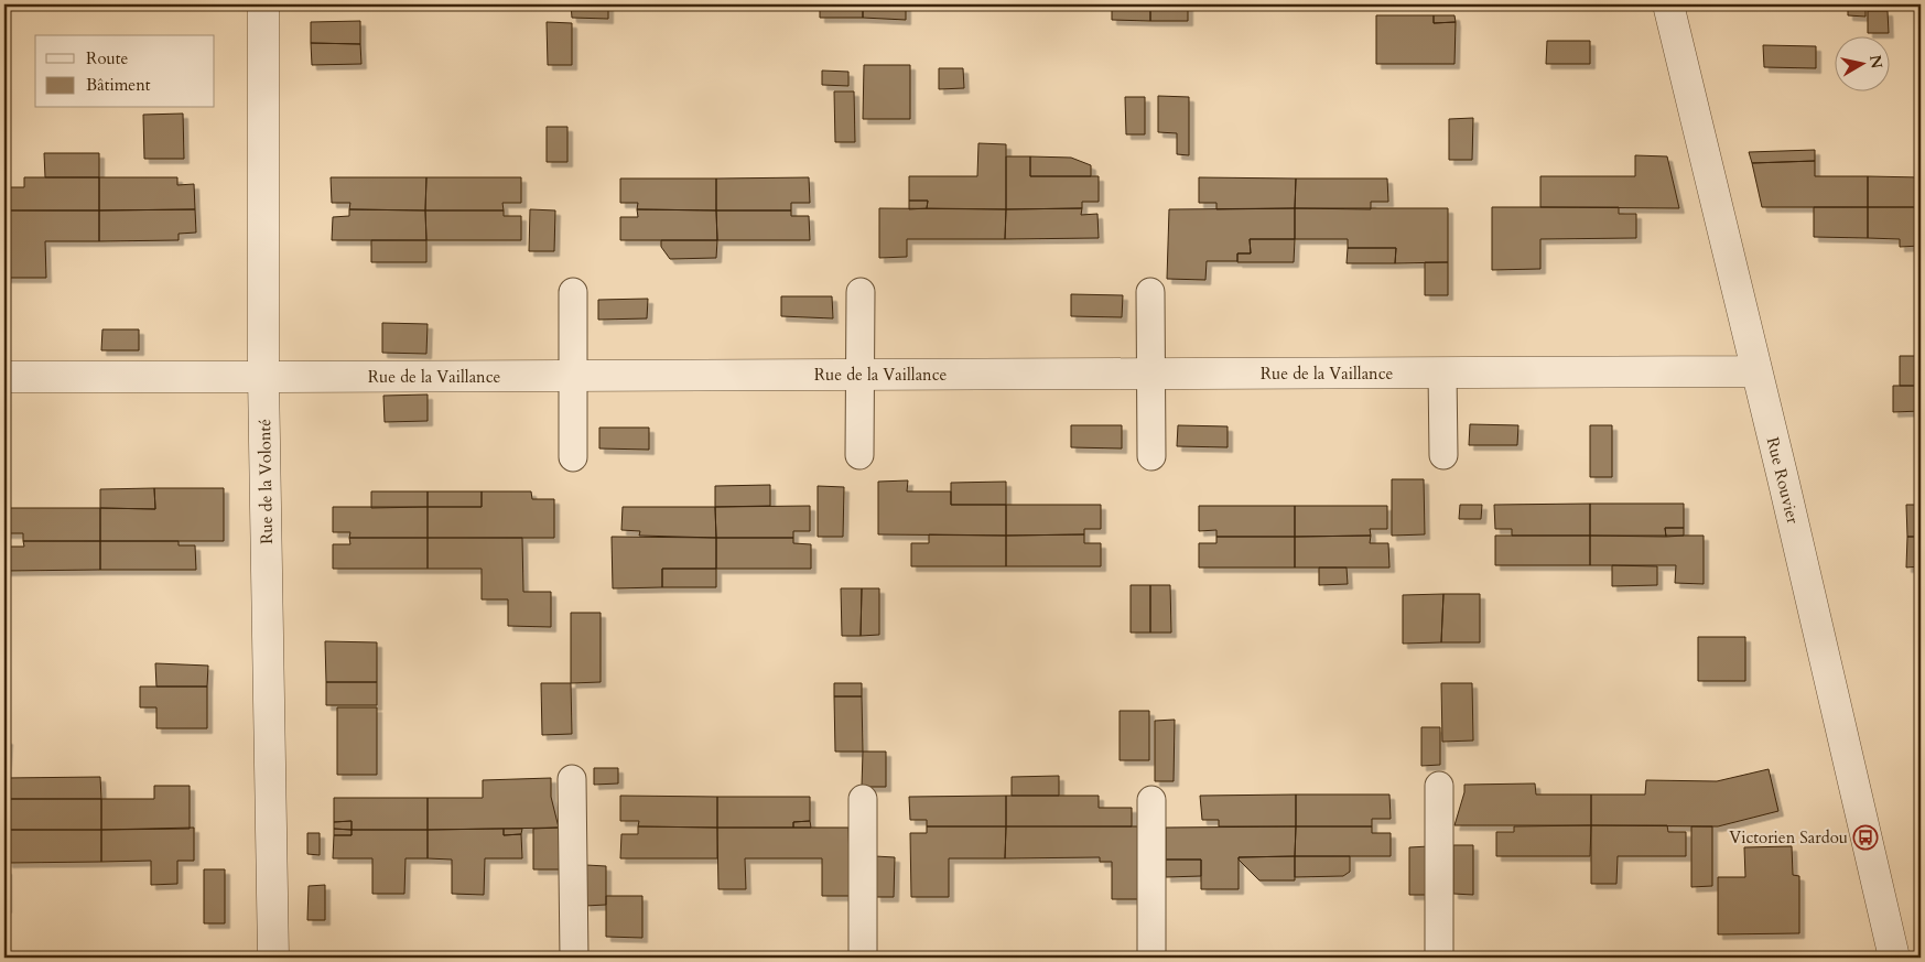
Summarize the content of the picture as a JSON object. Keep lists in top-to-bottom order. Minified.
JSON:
{"streets":{"street":["Rue de la Vaillance","Rue Rouvier","Rue de la Volonté"]},"crossings":[["Rue de la Vaillance","Rue Rouvier"],["Rue de la Vaillance","Rue de la Volonté"]],"places":{"bus stop":["Victorien Sardou"]},"legend":["Route","Bâtiment"],"north":"right"}
